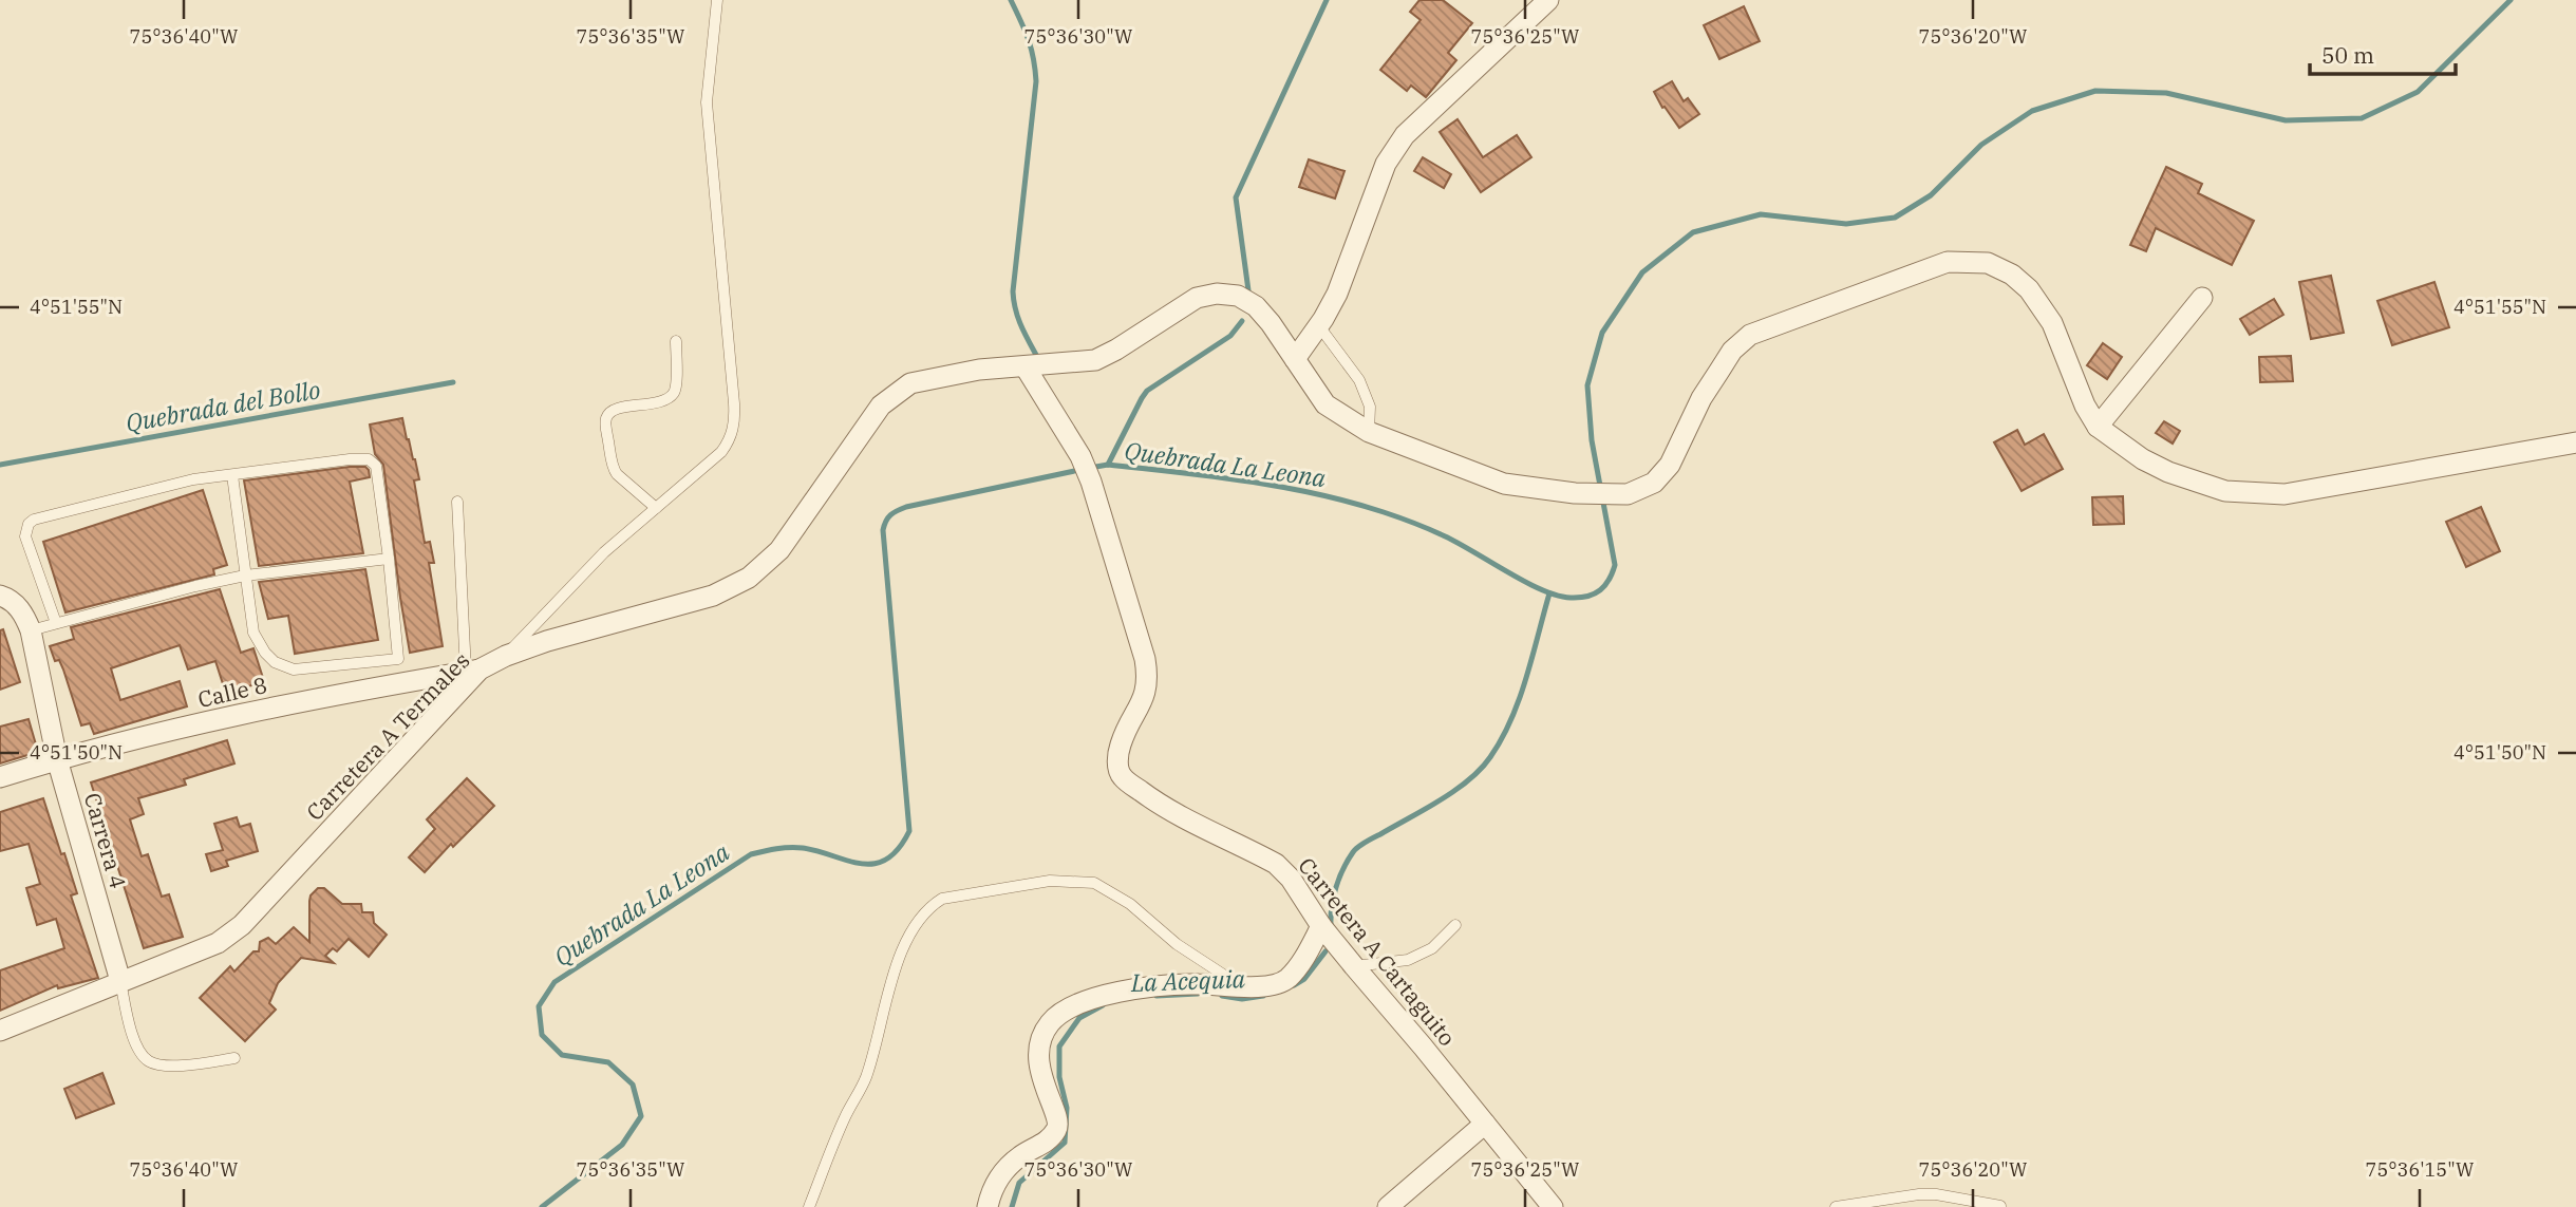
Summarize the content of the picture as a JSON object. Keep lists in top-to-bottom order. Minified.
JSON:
{"streets":{"street":["Calle 8","Carretera A Termales","Carrera 4","Carretera A Cartaguito"]},"crossings":[["Calle 8","Carretera A Termales"],["Calle 8","Carrera 4"],["Carretera A Termales","Carrera 4"],["Carretera A Termales","Carretera A Cartaguito"]],"water":["Quebrada del Bollo","Quebrada La Leona","La Acequia"],"scale_bar":"50 m","coordinates":["75°36'40\"W","75°36'35\"W","75°36'30\"W","75°36'25\"W","75°36'20\"W","4°51'55\"N","4°51'50\"N","75°36'15\"W"]}
